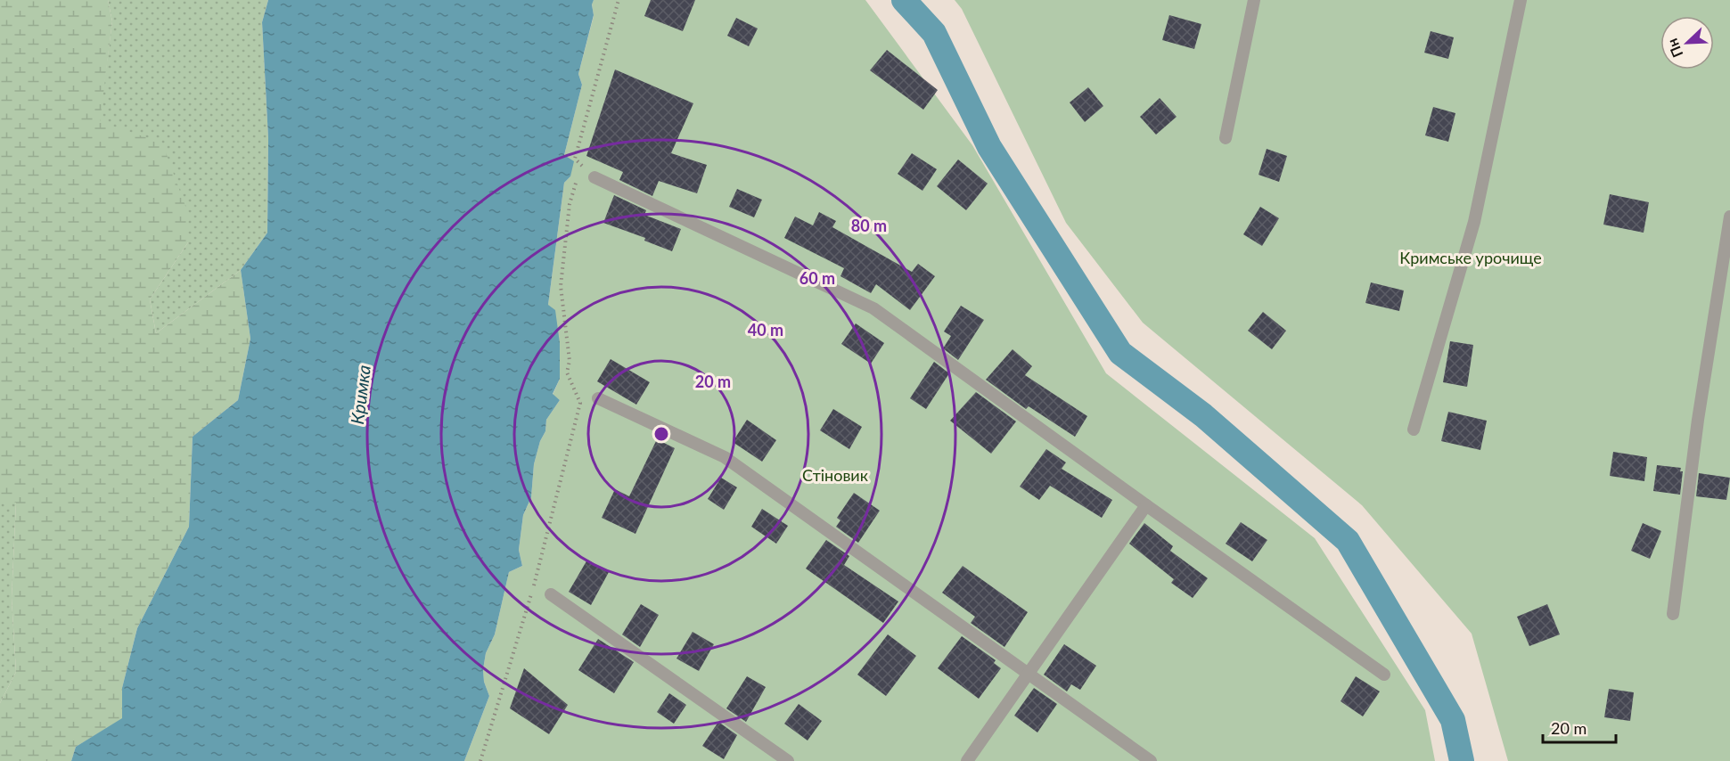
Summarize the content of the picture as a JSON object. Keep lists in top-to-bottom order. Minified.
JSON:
{"water":["Кримка"],"parks":["Кримське урочище","Стіновик"],"scale_bar":"20 m","north":"bottom left","rings":["80 m","60 m","40 m","20 m"]}
